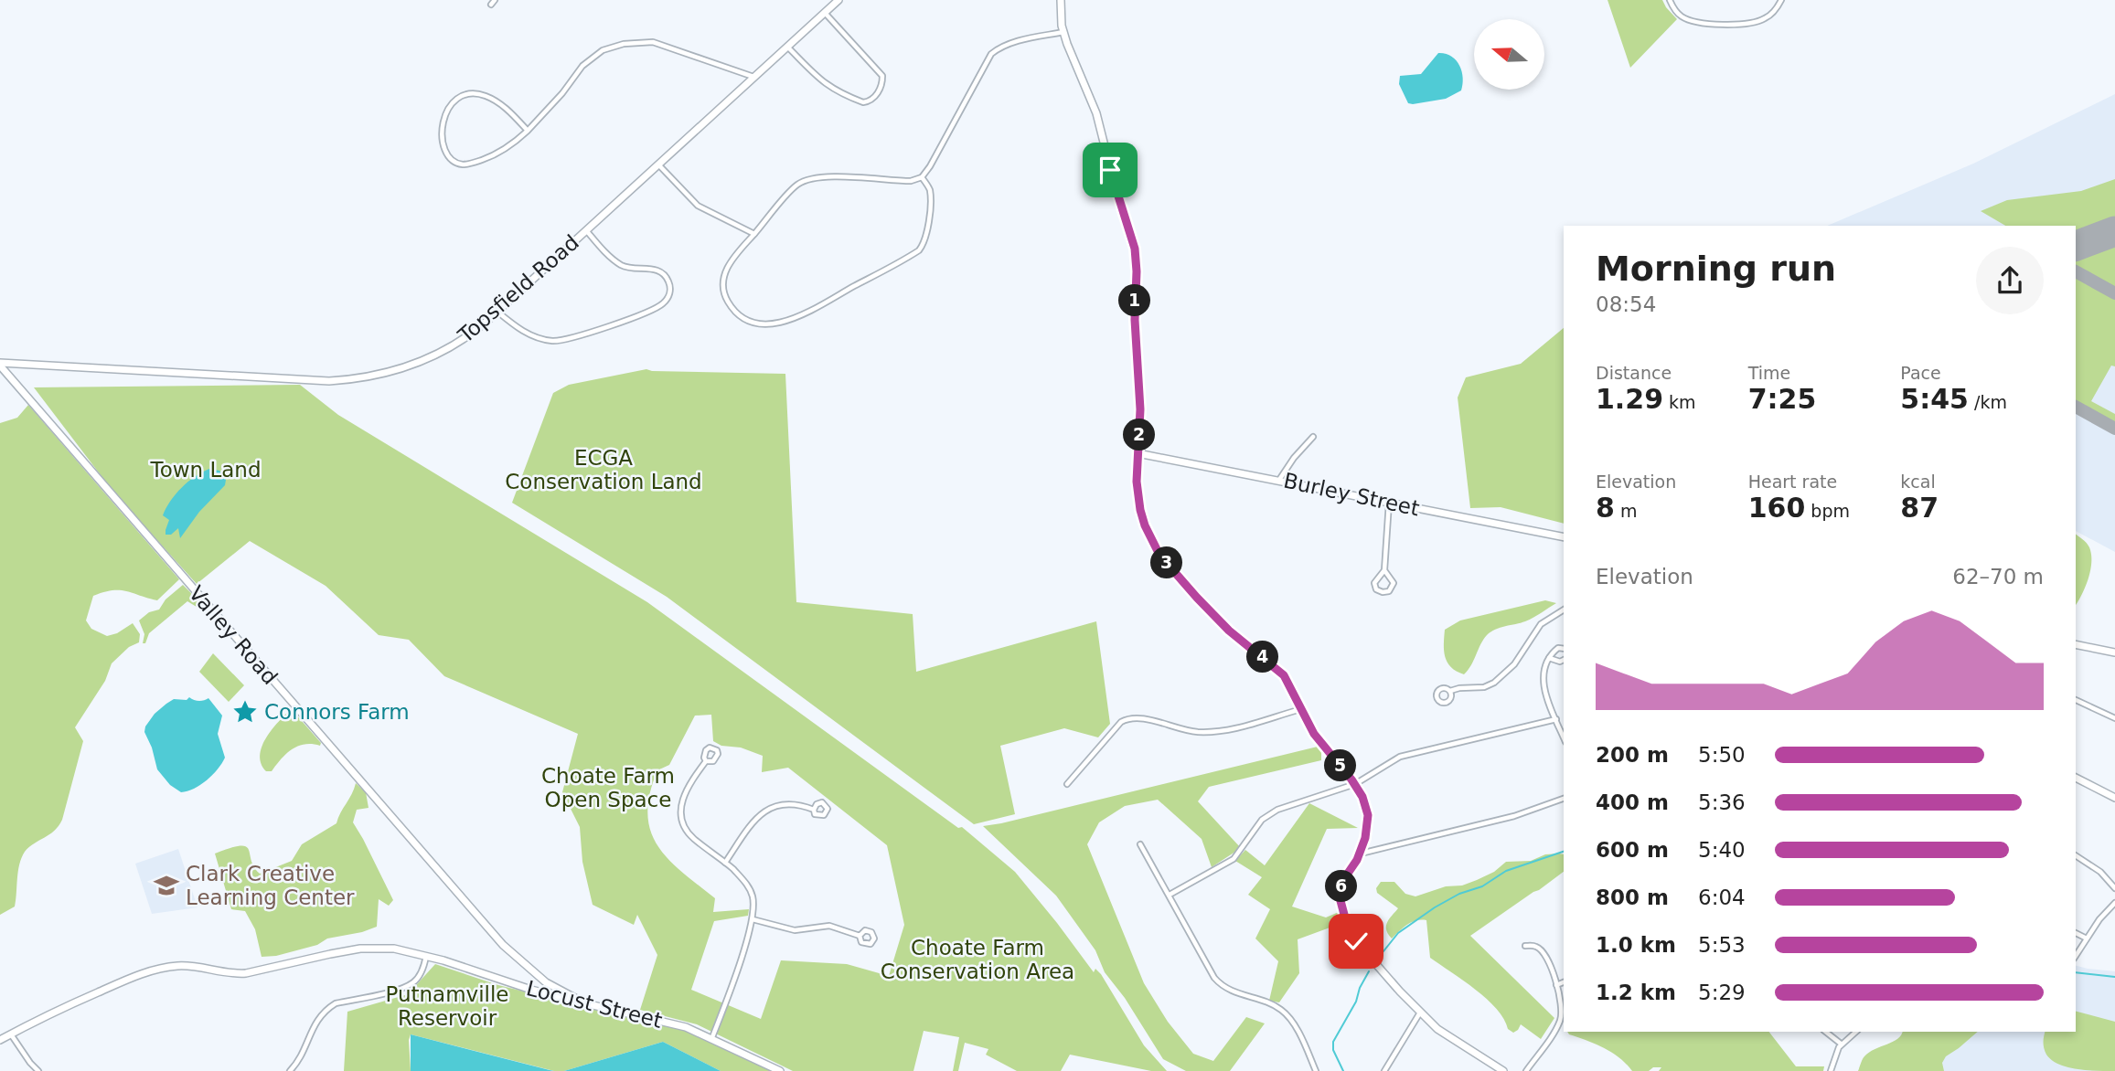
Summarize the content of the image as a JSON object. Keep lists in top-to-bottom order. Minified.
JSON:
{"streets":{"main road":["Topsfield Road","Burley Street","Valley Road","Locust Street"]},"crossings":[["Topsfield Road","Valley Road"],["Valley Road","Locust Street"]],"parks":["ECGA Conservation Land","Town Land","Choate Farm Open Space","Choate Farm Conservation Area","Putnamville Reservoir"],"places":{"place":["Connors Farm"],"school or university":["Clark Creative Learning Center"]},"north":"left","page":{"heading":["Morning run","08:54"],"pins":["1","2","3","4","5","6"],"stats":[["Distance","1.29 km"],["Time","7:25"],["Pace","5:45 /km"],["Elevation","8 m"],["Heart rate","160 bpm"],["kcal","87"]],"chart":["Elevation","62–70 m"],"list":[{"name":"200 m","note":"5:50"},{"name":"400 m","note":"5:36"},{"name":"600 m","note":"5:40"},{"name":"800 m","note":"6:04"},{"name":"1.0 km","note":"5:53"},{"name":"1.2 km","note":"5:29"}]}}
